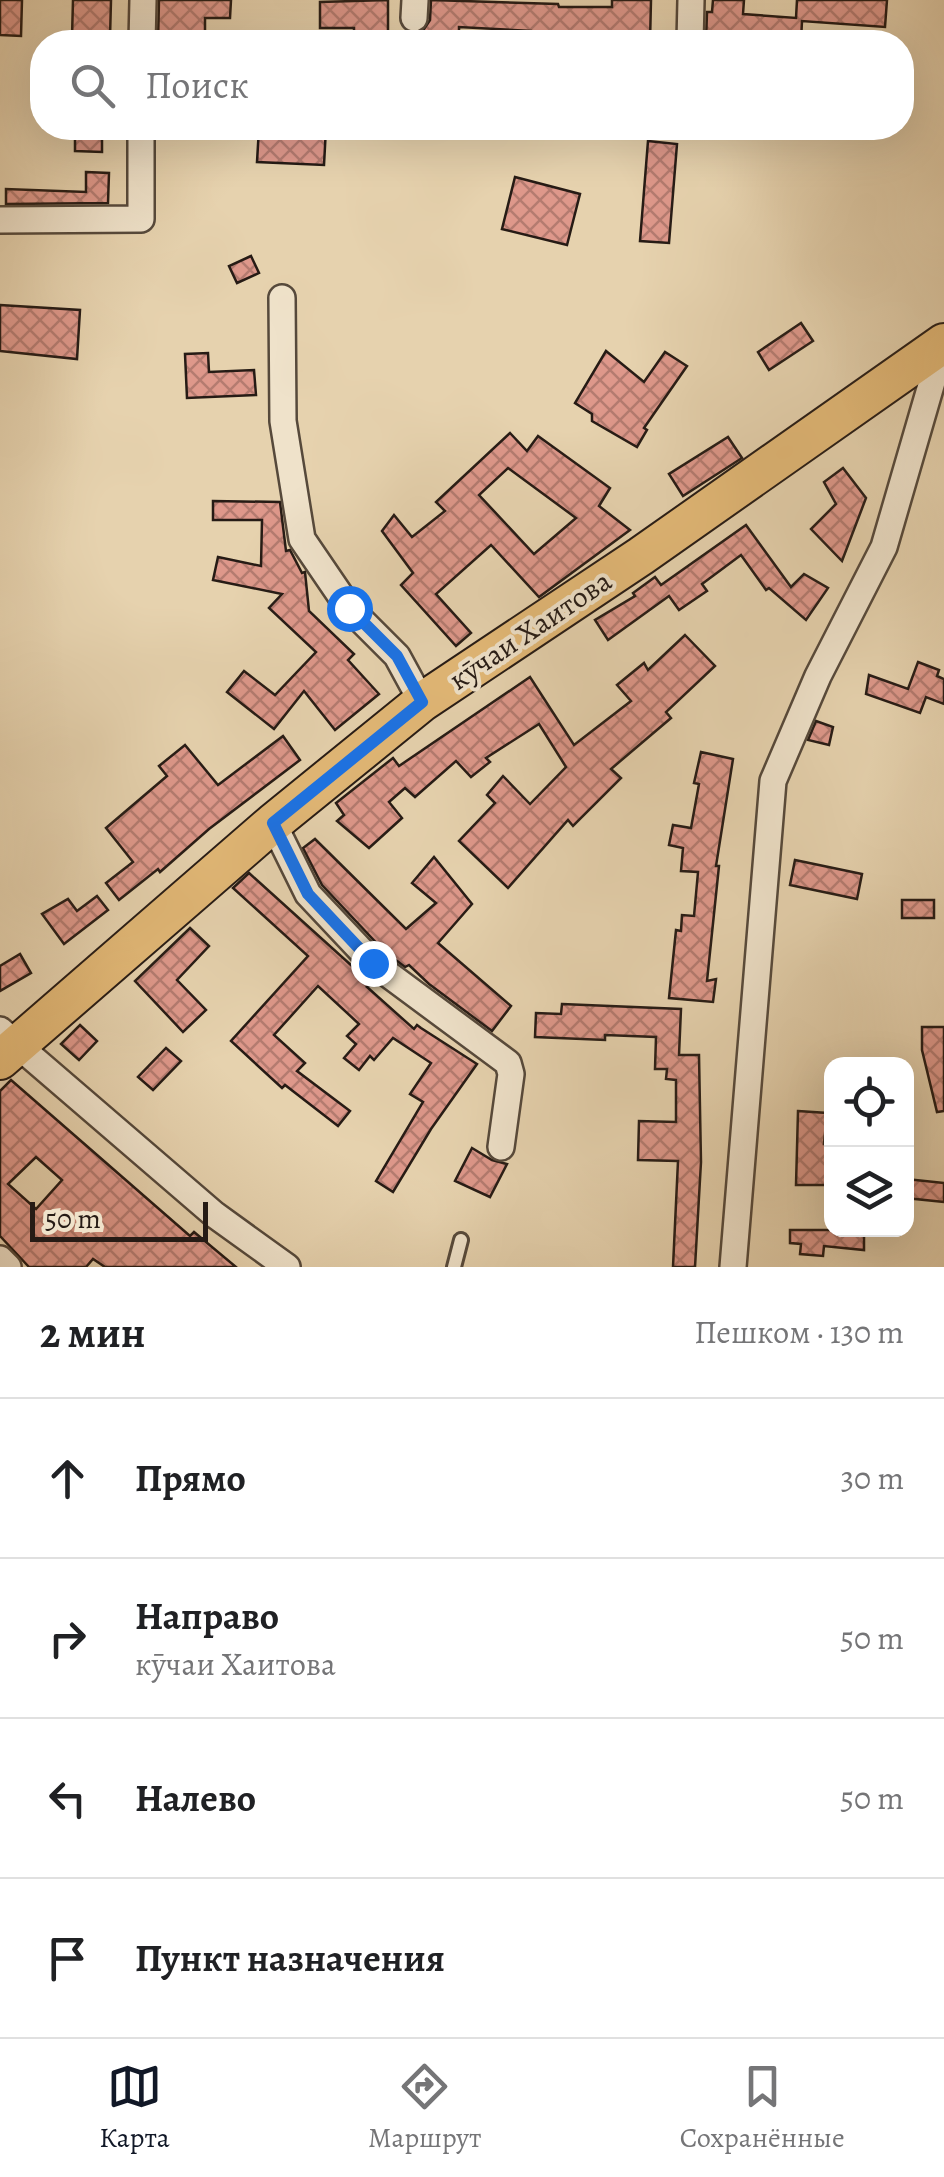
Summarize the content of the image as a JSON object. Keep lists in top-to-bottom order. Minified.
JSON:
{"streets":{"main road":["кӯчаи Хаитова"]},"scale_bar":"50 m","page":{"search":"Поиск","scale":"50 m","heading":["2 мин","Пешком · 130 m"],"list":[["Прямо","30 m"],["Направо","кӯчаи Хаитова","50 m"],["Налево","50 m"],"Пункт назначения"],"nav":["Карта","Маршрут","Сохранённые"]}}
